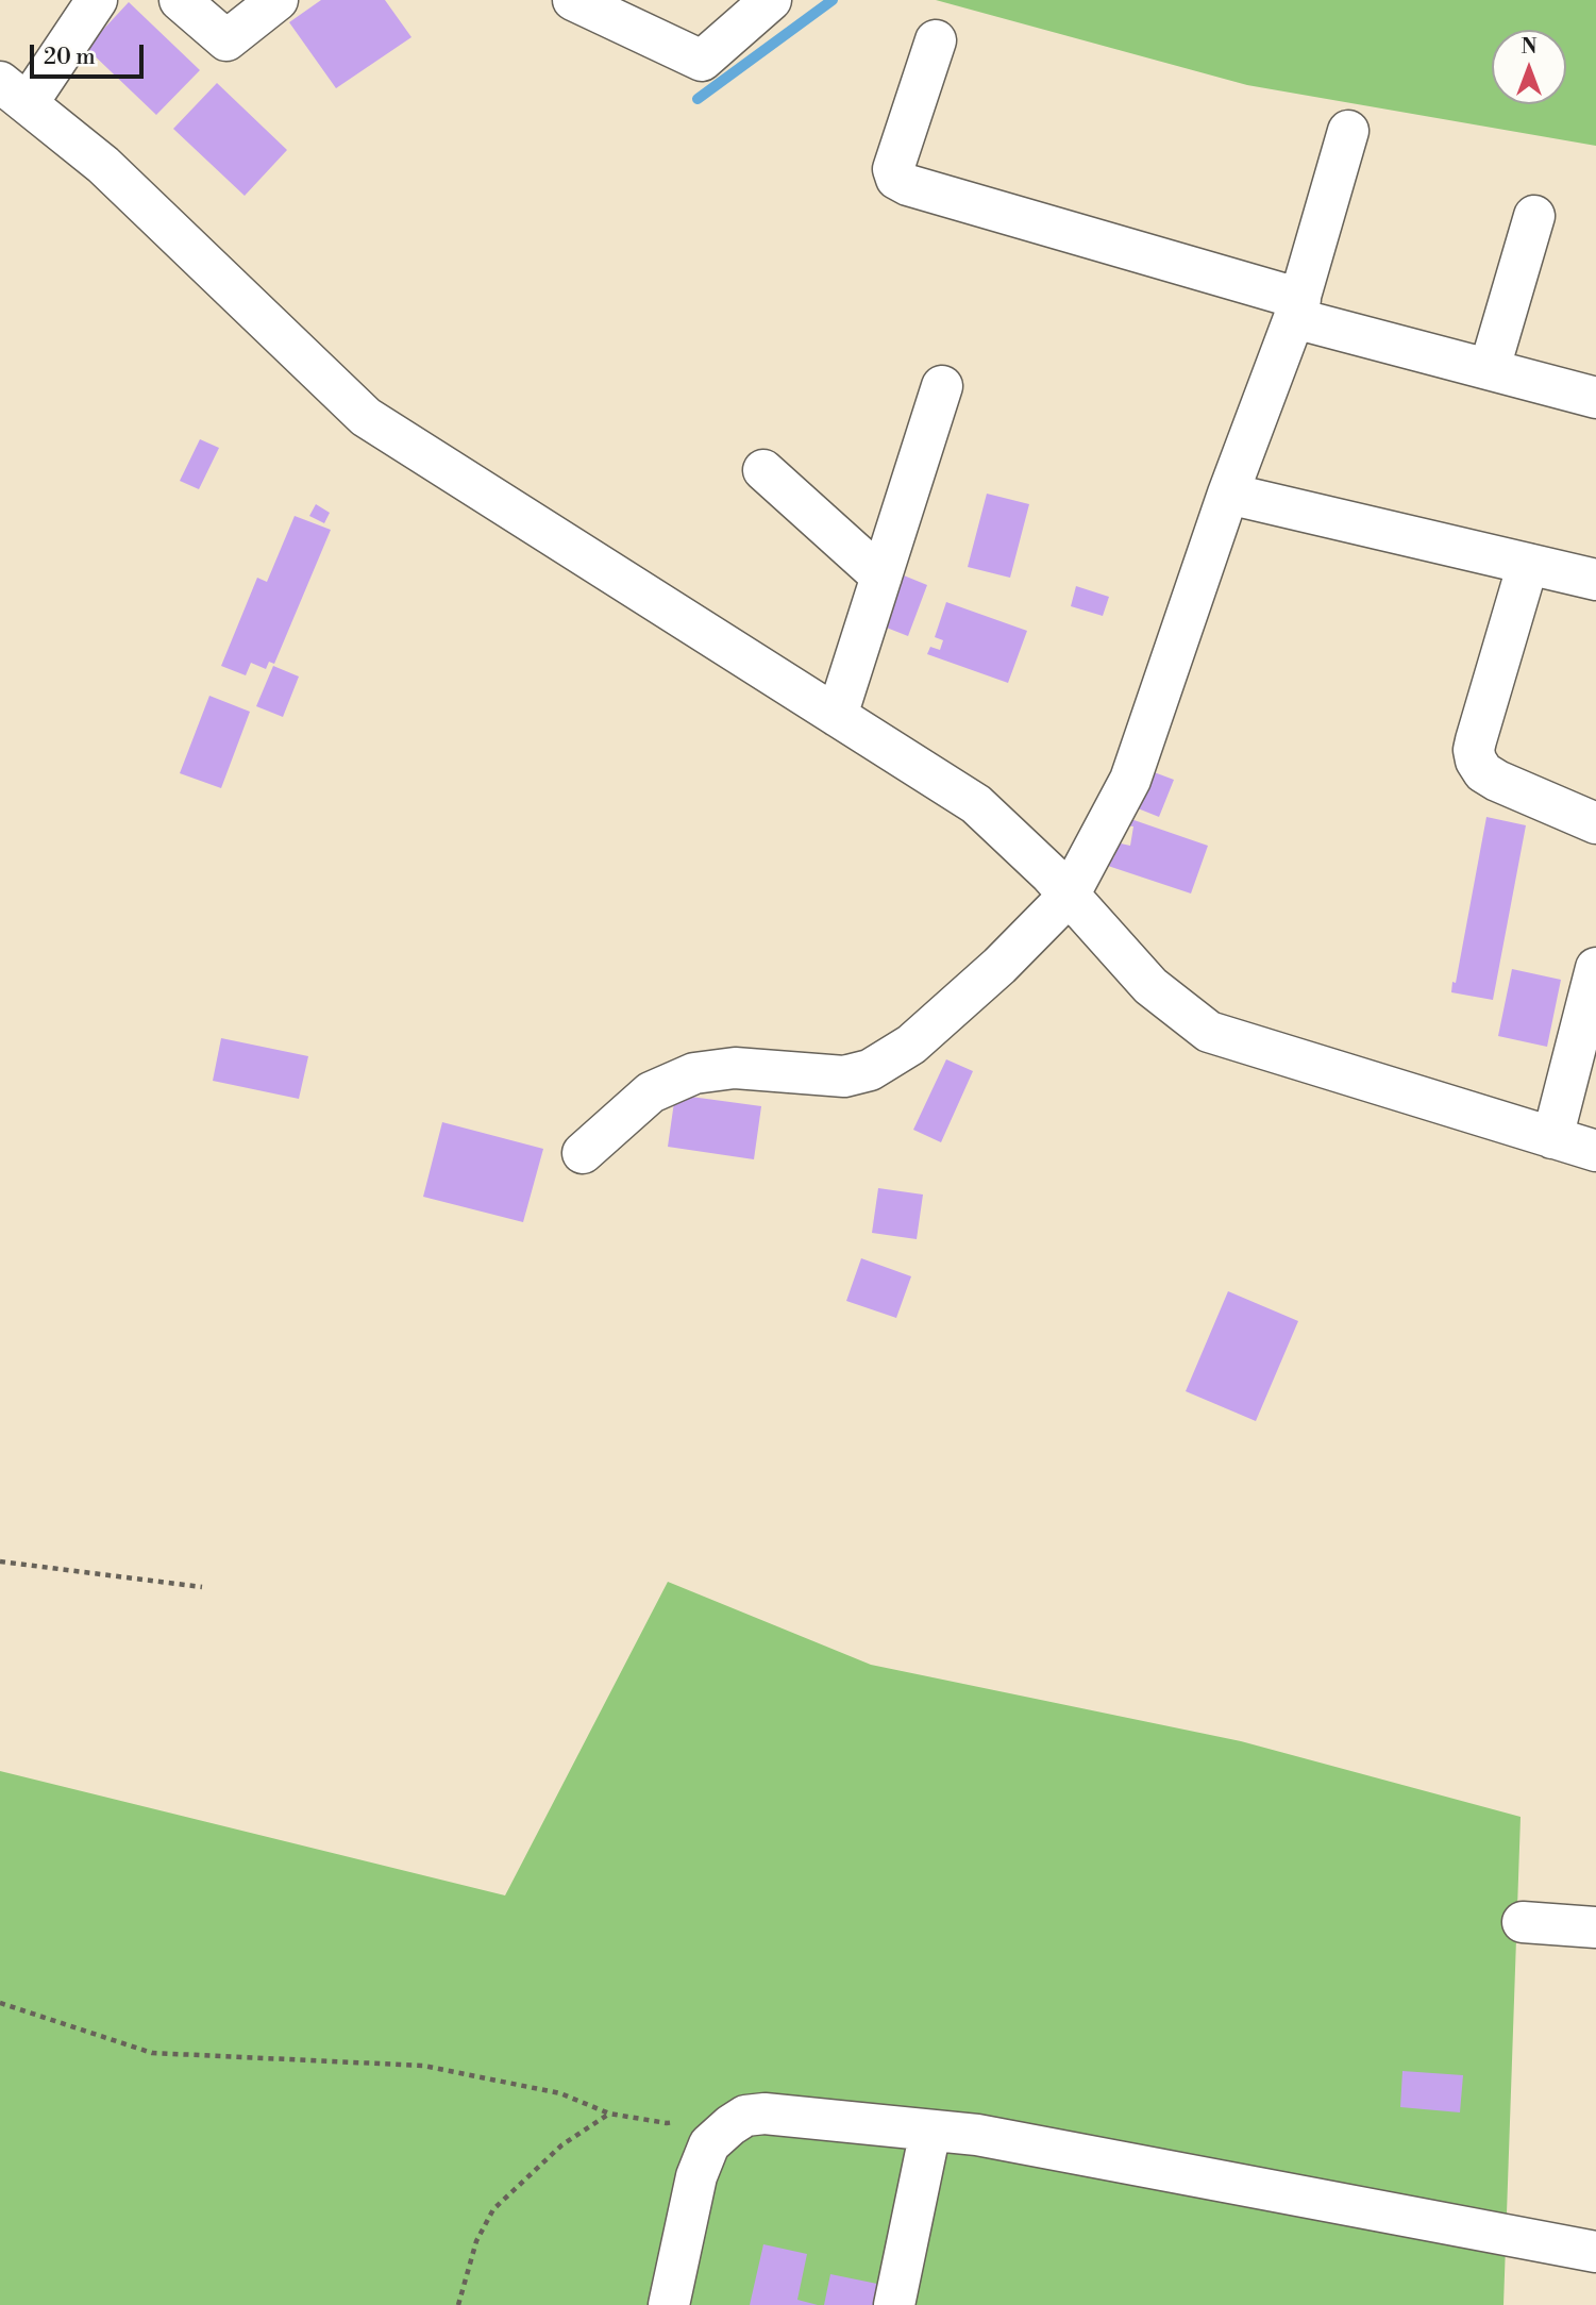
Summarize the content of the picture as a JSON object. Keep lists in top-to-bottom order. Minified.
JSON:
{"scale_bar":"20 m","north":"top"}
